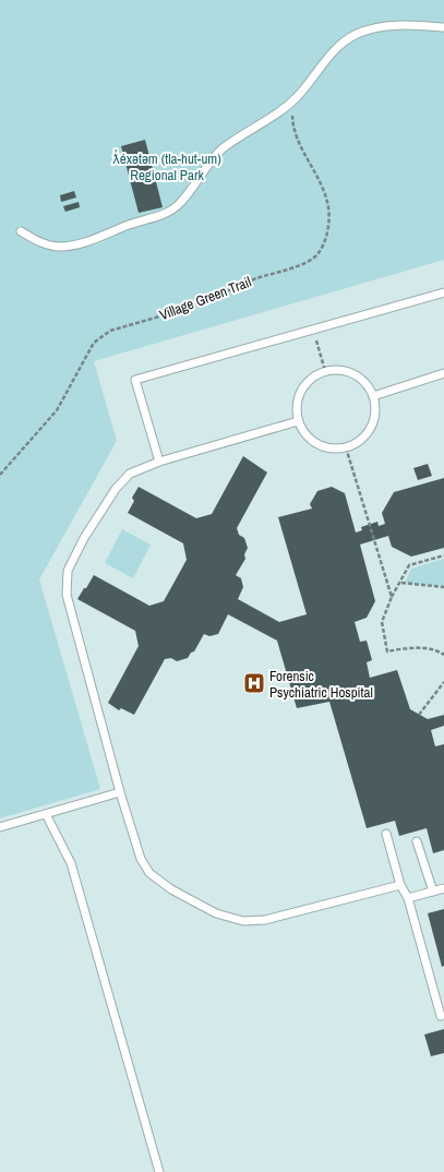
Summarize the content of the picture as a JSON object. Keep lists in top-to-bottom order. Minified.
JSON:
{"streets":{"path":["Village Green Trail"]},"parks":["ƛ̓éxətəm (tla-hut-um) Regional Park"],"places":{"hospital":["Forensic Psychiatric Hospital"]}}
